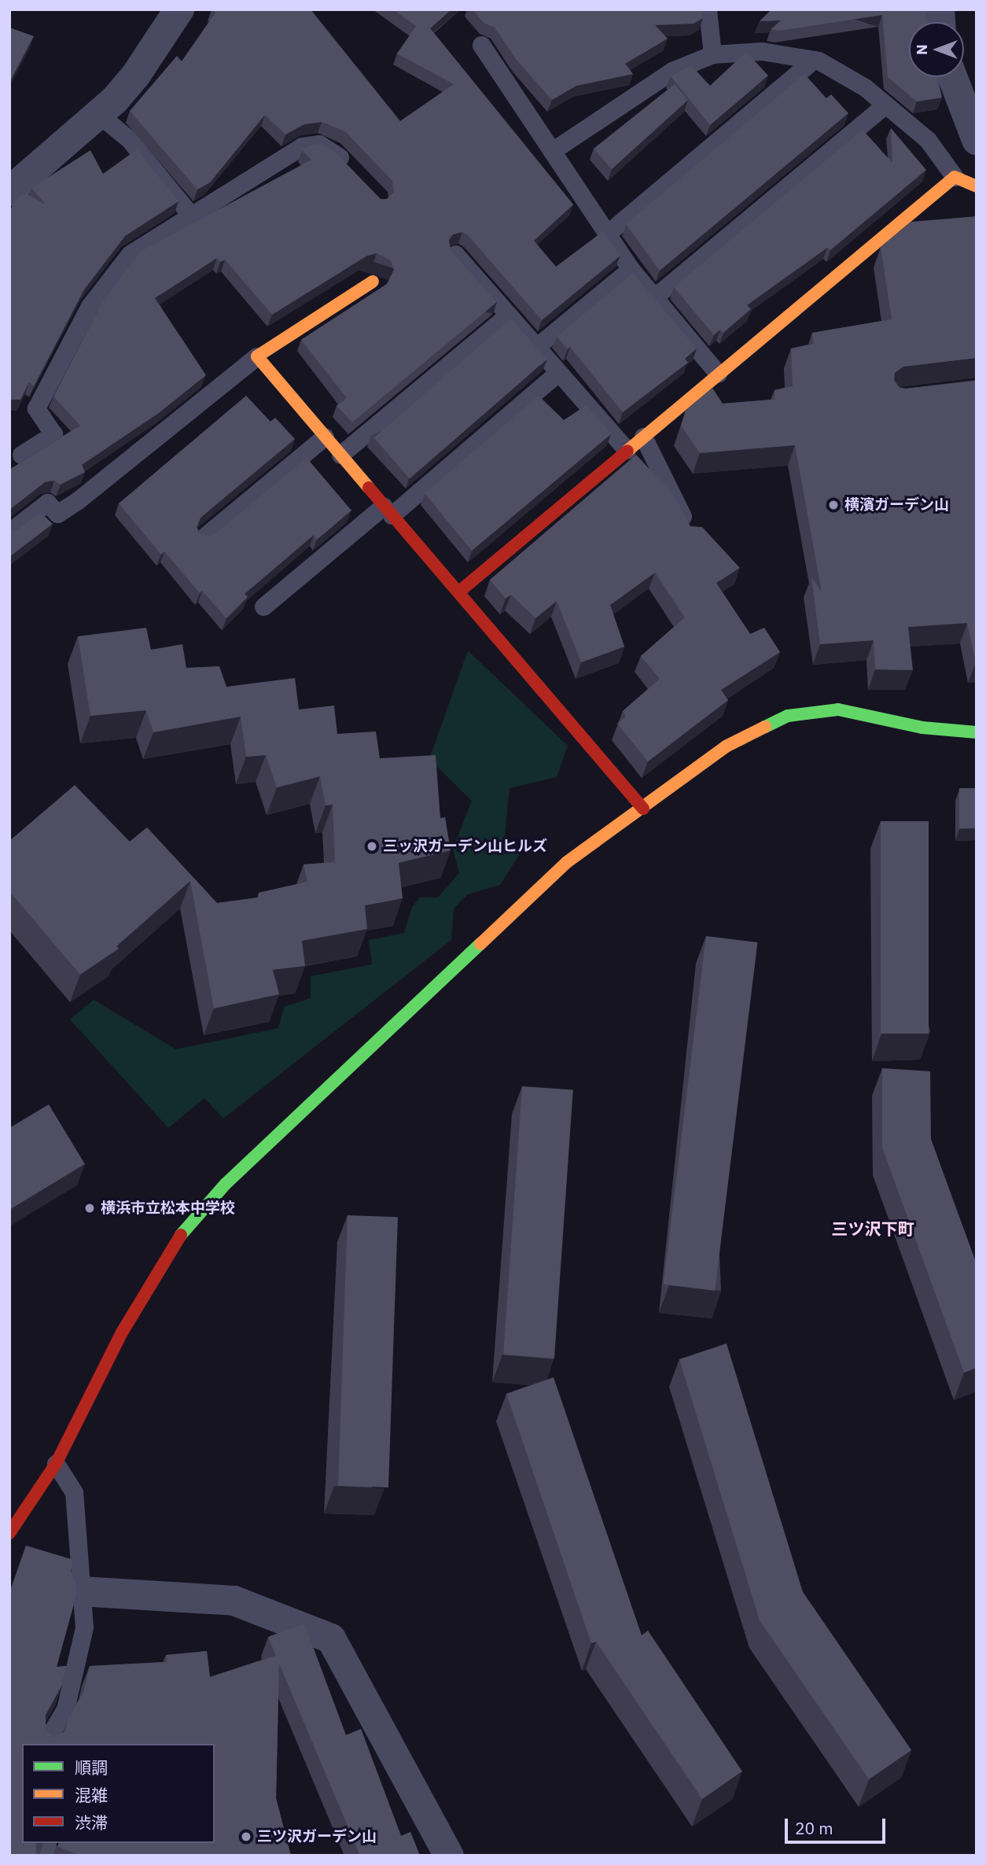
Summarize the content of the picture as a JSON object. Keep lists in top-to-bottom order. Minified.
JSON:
{"districts":["三ツ沢下町"],"places":["横濱ガーデン山","三ッ沢ガーデン山ヒルズ","横浜市立松本中学校","三ツ沢ガーデン山"],"legend":["順調","混雑","渋滞"],"scale_bar":"20 m","north":"left"}
